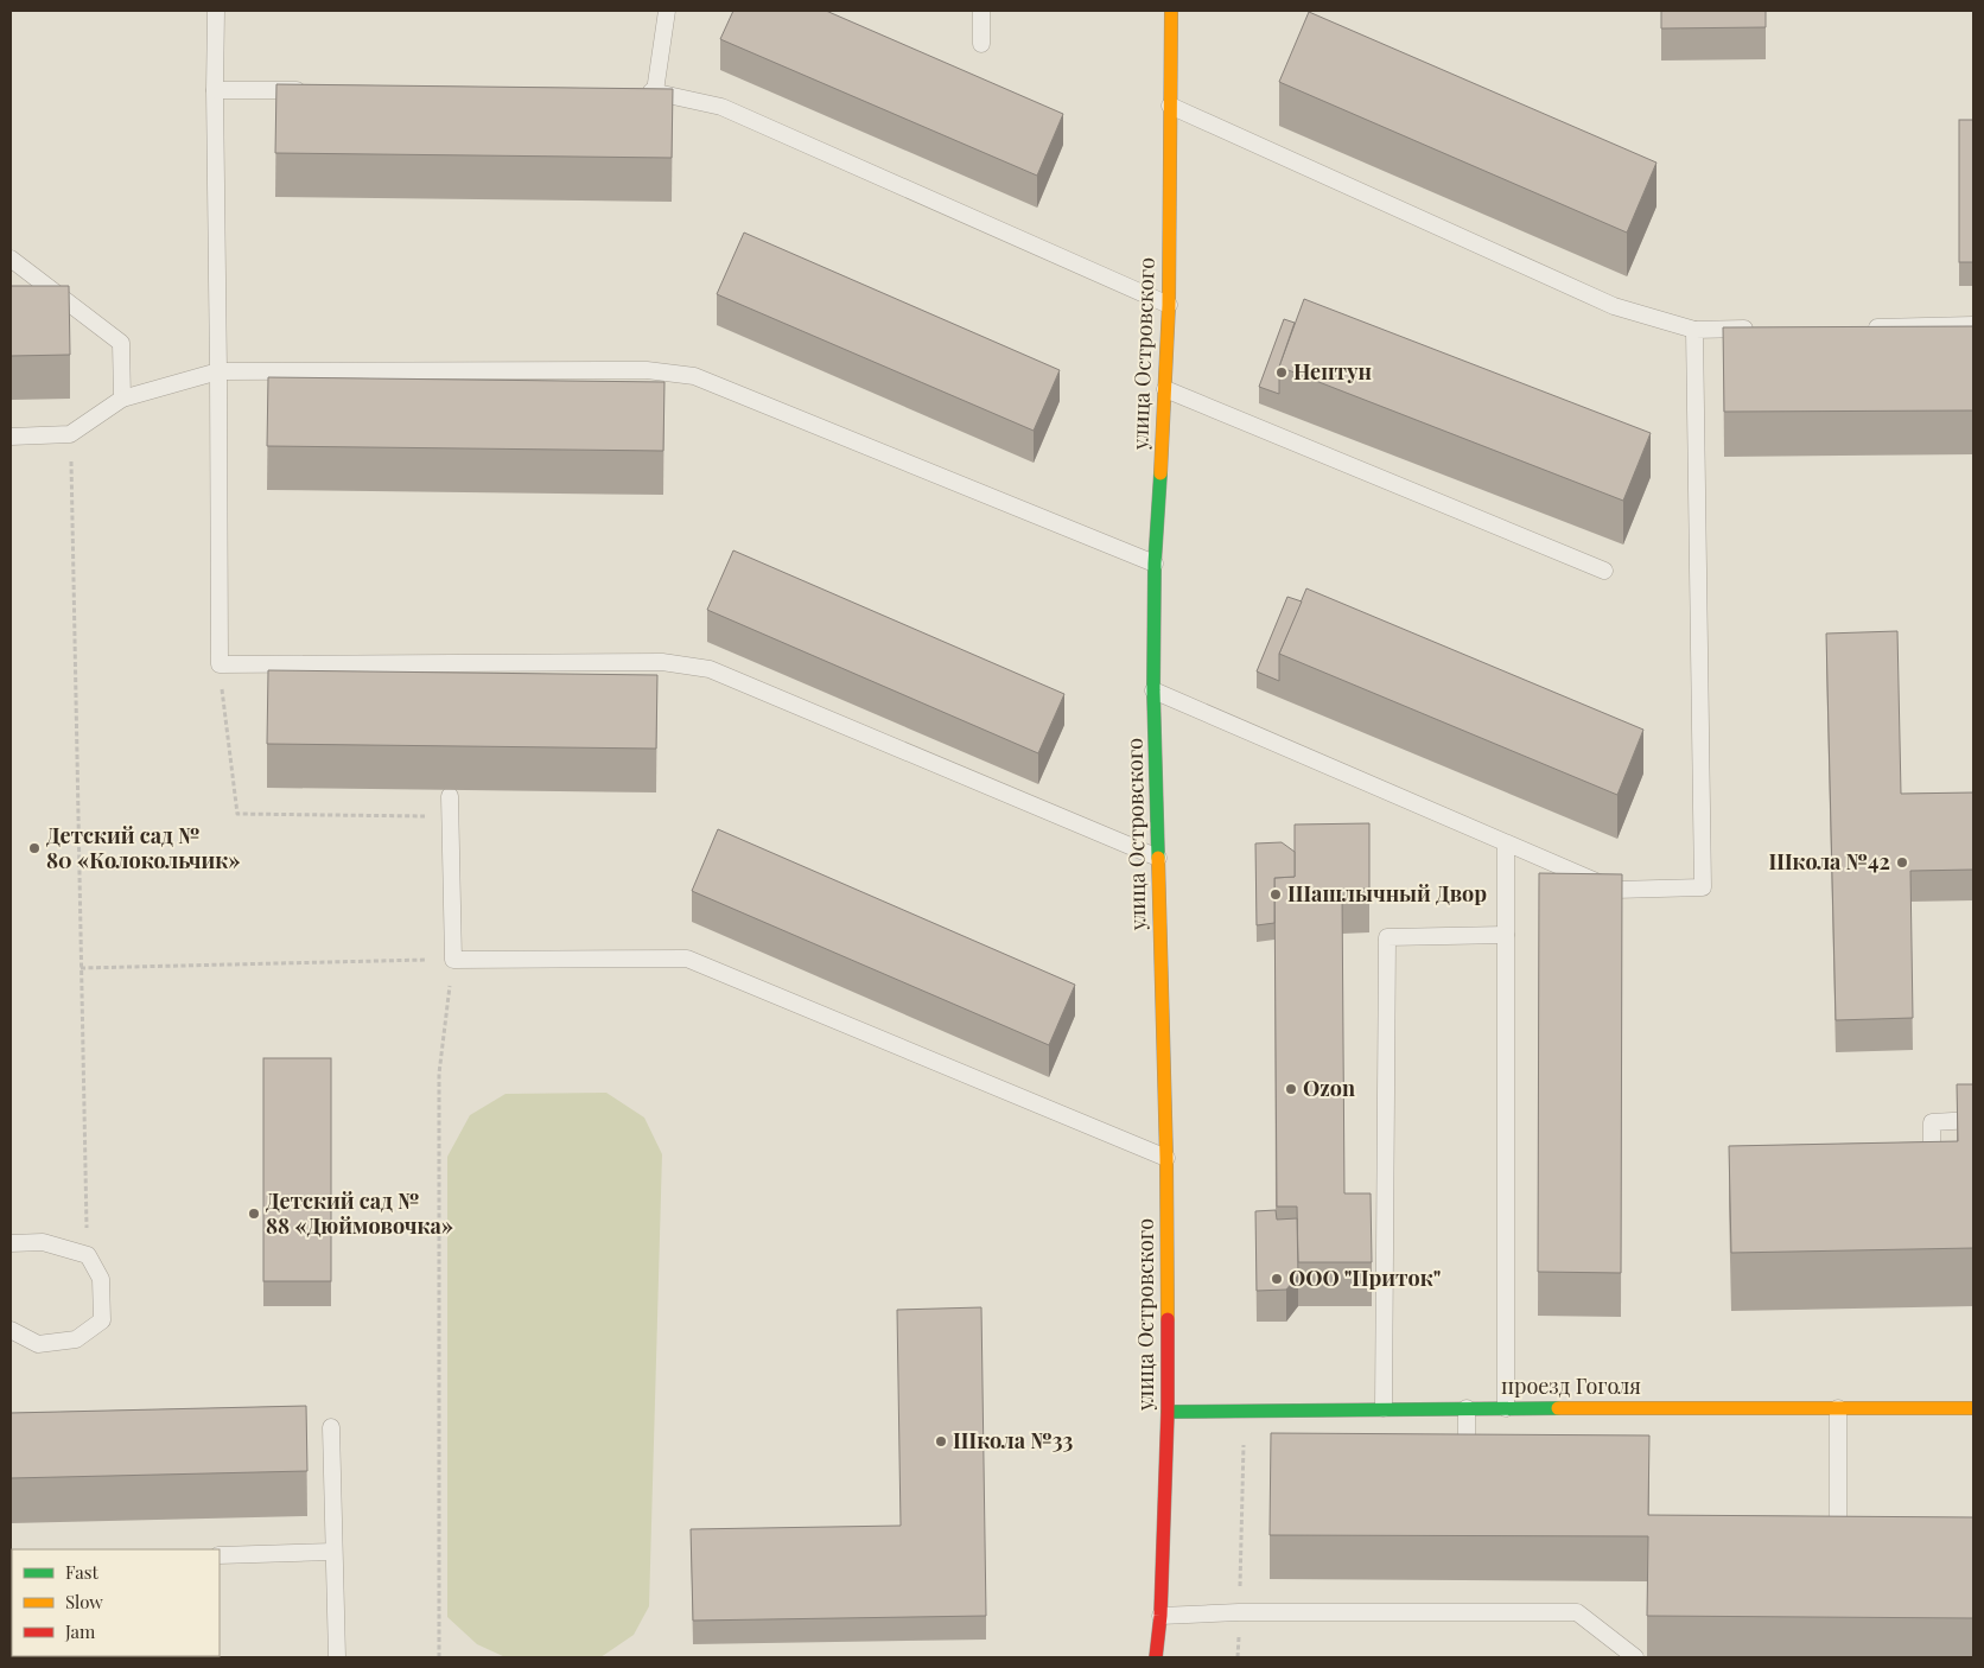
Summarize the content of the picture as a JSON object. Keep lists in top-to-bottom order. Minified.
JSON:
{"streets":{"street":["улица Островского","проезд Гоголя"]},"crossings":[["улица Островского","проезд Гоголя"]],"places":["Нептун","Детский сад № 80 «Колокольчик»","Школа №42","Шашлычный Двор","Ozon","Детский сад № 88 «Дюймовочка»","ООО \"Приток\"","Школа №33"],"legend":["Fast","Slow","Jam"]}
